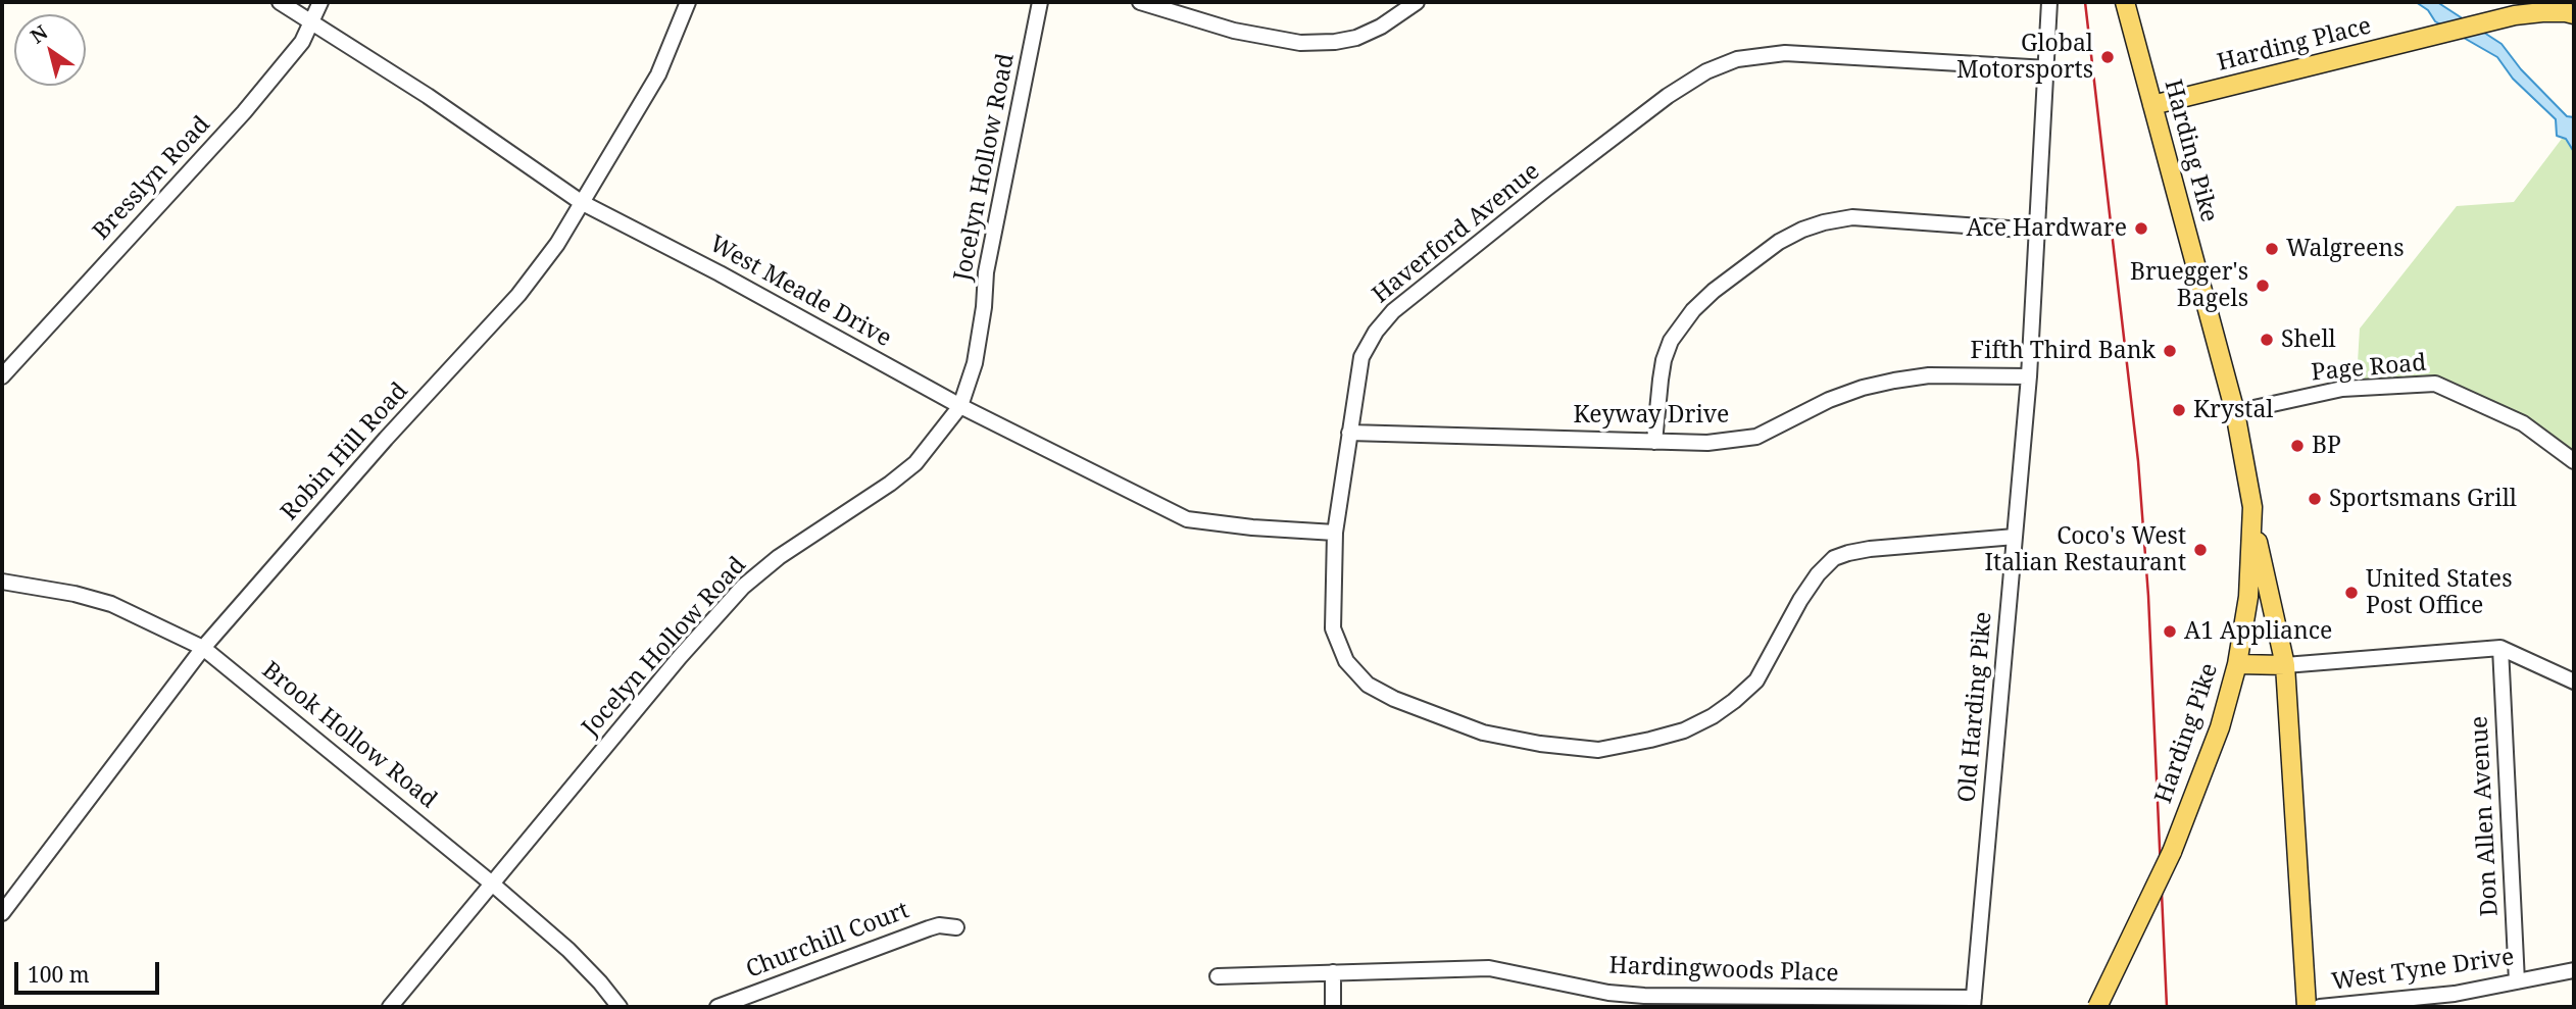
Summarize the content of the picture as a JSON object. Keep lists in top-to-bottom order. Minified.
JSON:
{"streets":{"main road":["Harding Place","Harding Pike"],"street":["Jocelyn Hollow Road","Bresslyn Road","Haverford Avenue","West Meade Drive","Page Road","Keyway Drive","Robin Hill Road","Old Harding Pike","Brook Hollow Road","Don Allen Avenue","Churchill Court","Hardingwoods Place","West Tyne Drive"]},"crossings":[["Harding Place","Harding Pike"],["Harding Pike","Page Road"],["Jocelyn Hollow Road","West Meade Drive"],["Jocelyn Hollow Road","Brook Hollow Road"],["Bresslyn Road","West Meade Drive"],["Haverford Avenue","West Meade Drive"],["Haverford Avenue","Keyway Drive"],["Haverford Avenue","Old Harding Pike"],["West Meade Drive","Robin Hill Road"],["Keyway Drive","Old Harding Pike"],["Robin Hill Road","Brook Hollow Road"],["Old Harding Pike","Hardingwoods Place"],["Don Allen Avenue","West Tyne Drive"]],"places":["Global Motorsports","Ace Hardware","Walgreens","Bruegger's Bagels","Shell","Fifth Third Bank","Krystal","BP","Sportsmans Grill","Coco's West Italian Restaurant","United States Post Office","A1 Appliance"],"scale_bar":"100 m","north":"top left"}
